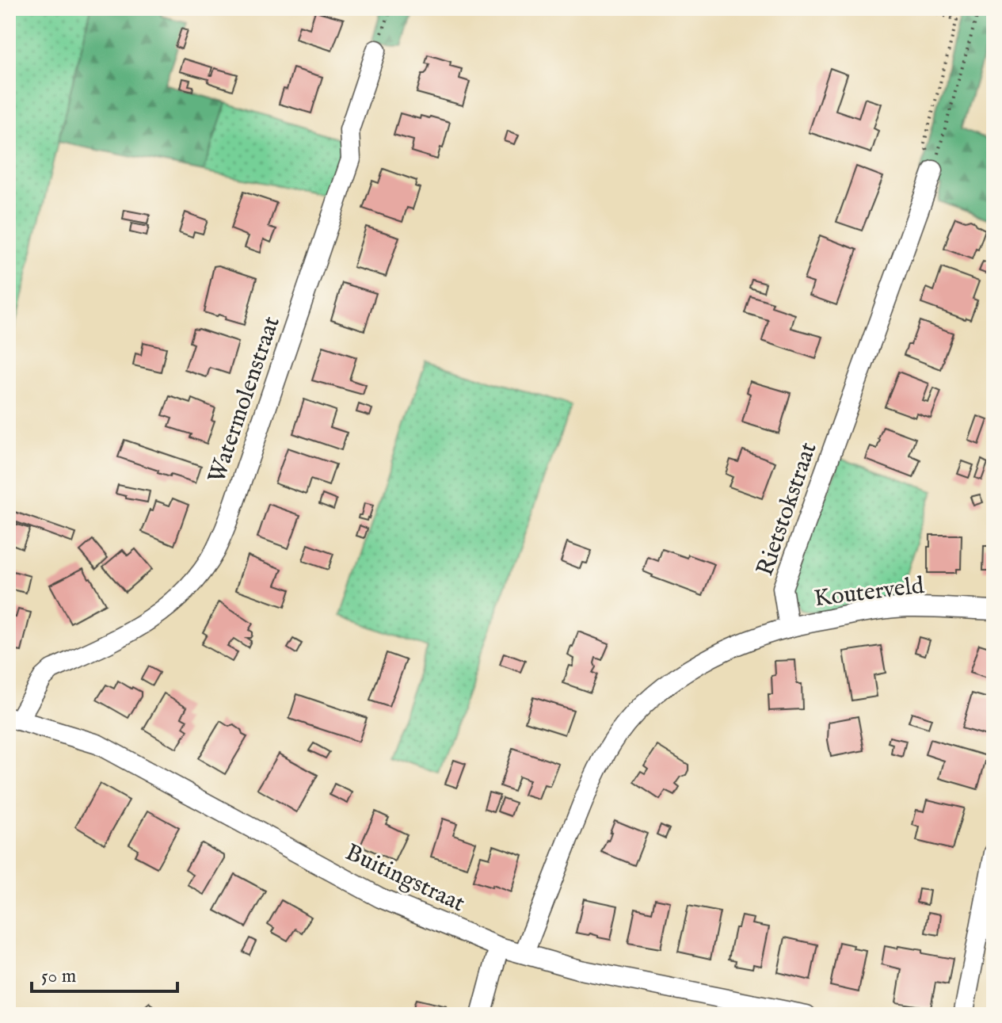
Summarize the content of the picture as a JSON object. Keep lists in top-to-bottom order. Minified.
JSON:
{"streets":{"street":["Watermolenstraat","Rietstokstraat","Kouterveld","Buitingstraat"]},"crossings":[["Watermolenstraat","Buitingstraat"],["Rietstokstraat","Kouterveld"]],"scale_bar":"50 m"}
